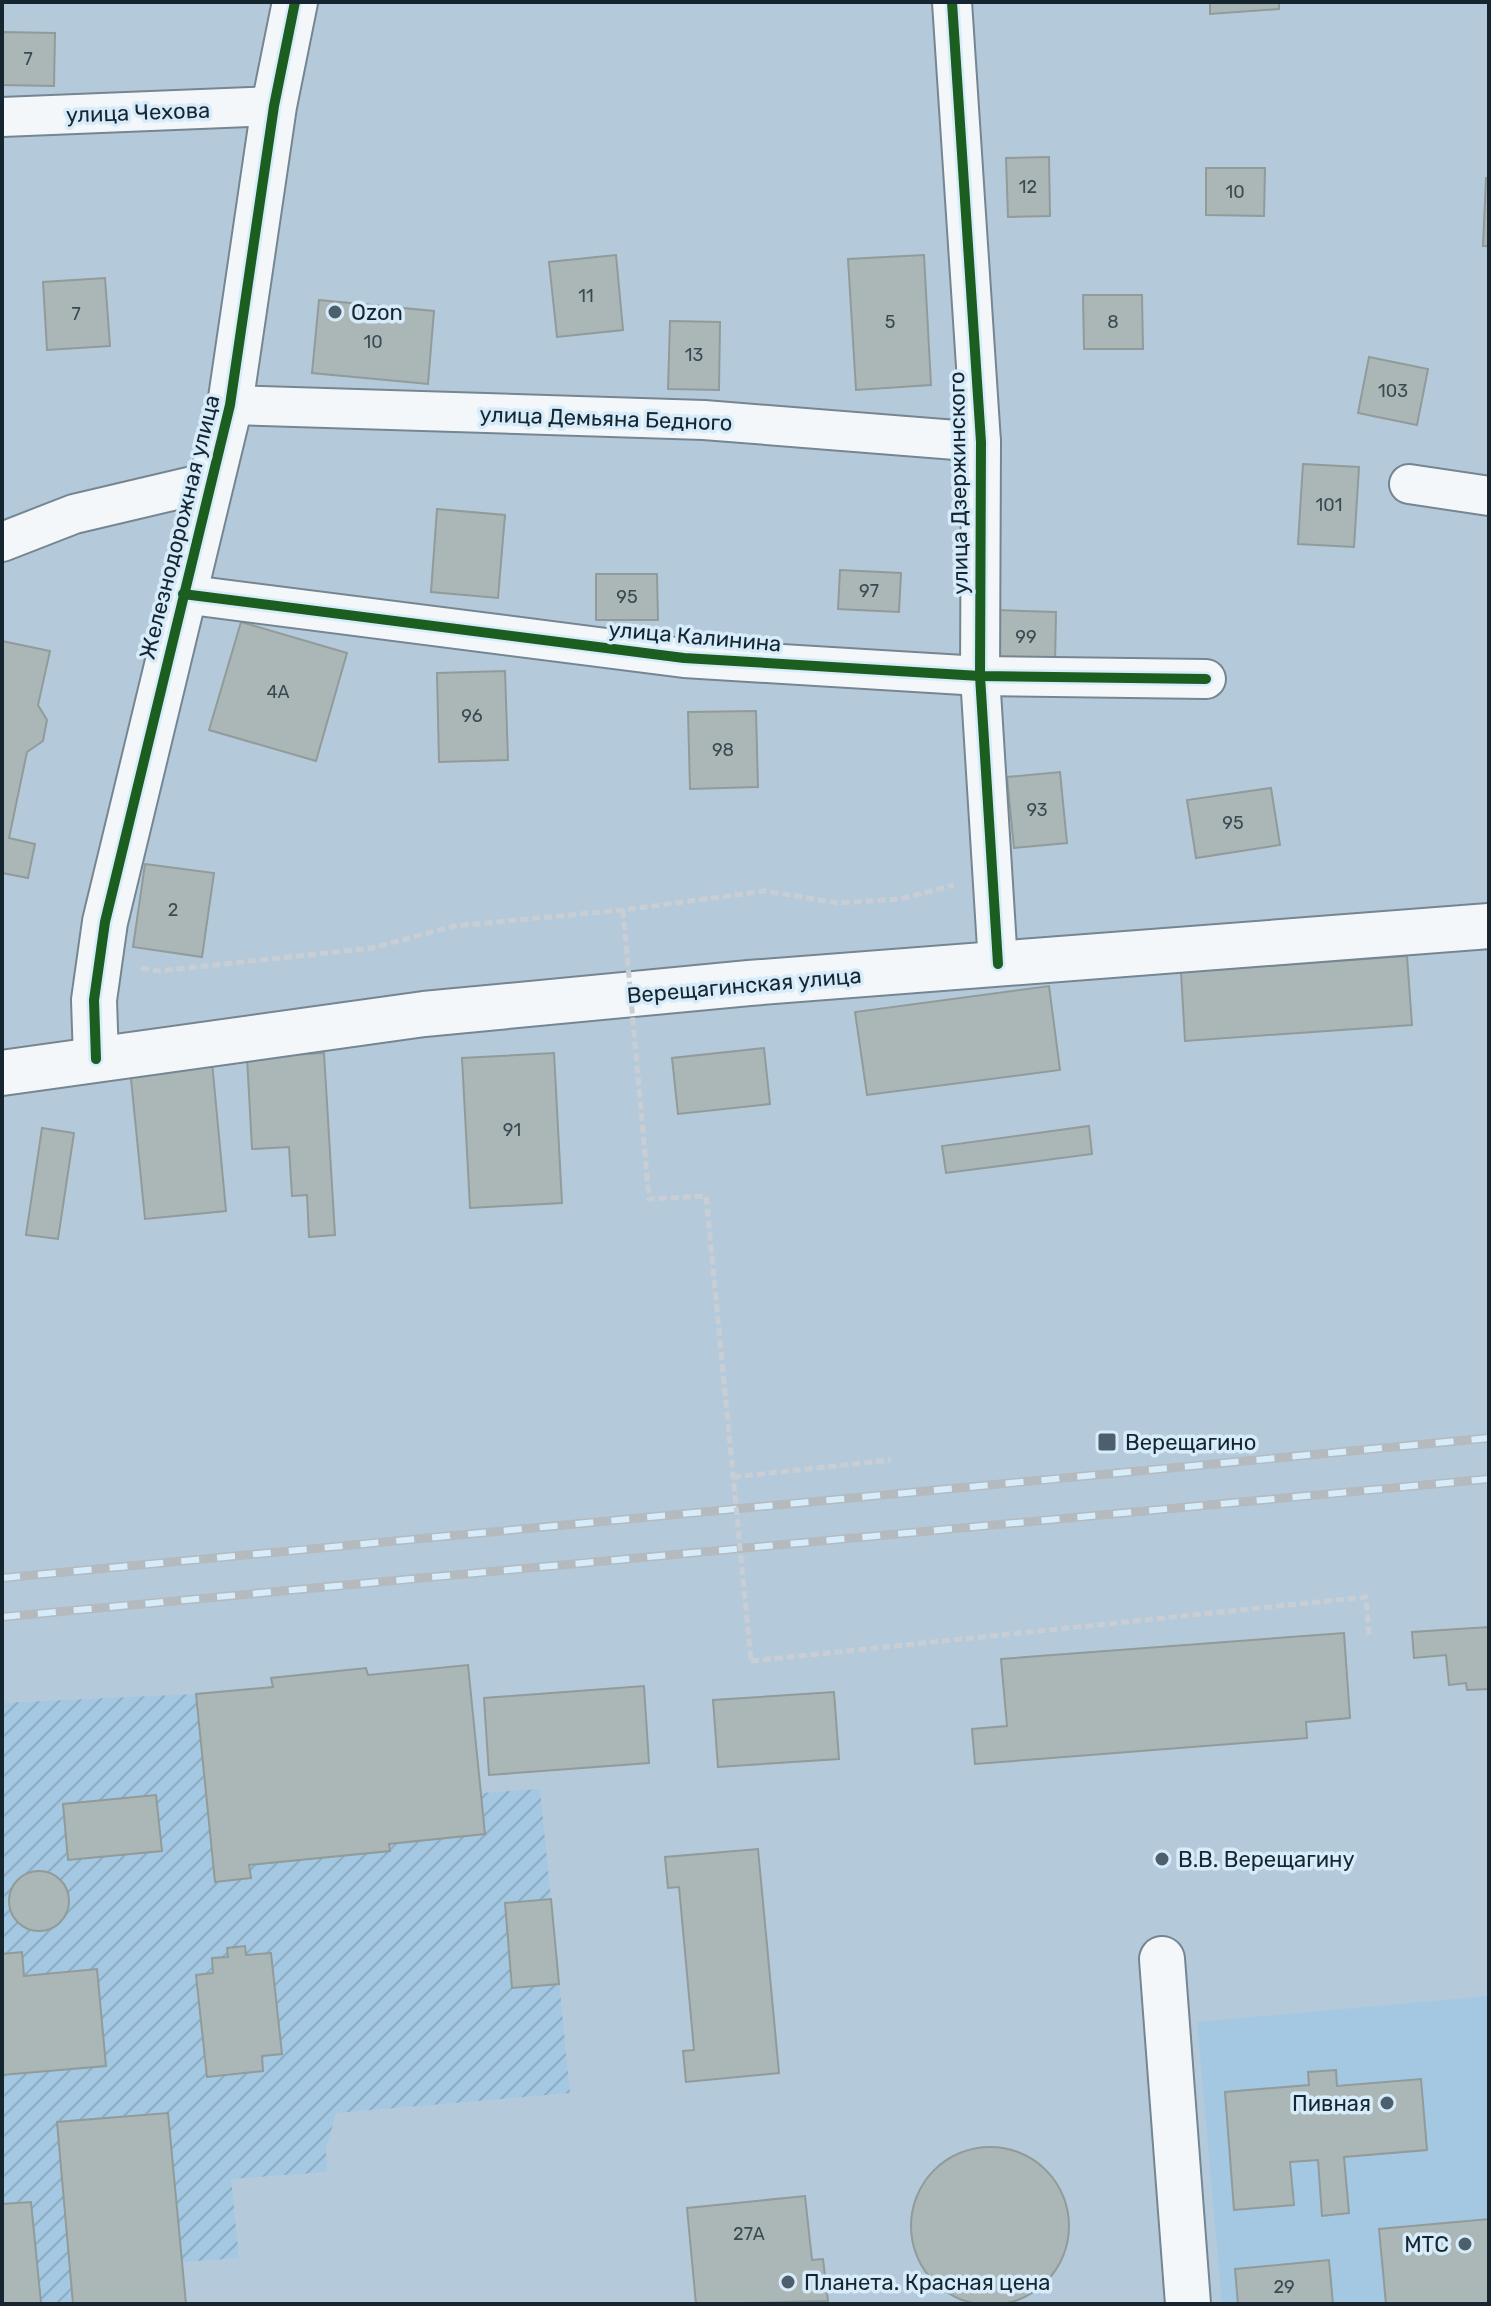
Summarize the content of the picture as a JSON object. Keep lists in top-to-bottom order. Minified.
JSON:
{"streets":{"main road":["Железнодорожная улица","Верещагинская улица"],"street":["улица Чехова","улица Демьяна Бедного","улица Дзержинского","улица Калинина"]},"crossings":[["улица Чехова","Железнодорожная улица"],["улица Демьяна Бедного","улица Дзержинского"],["улица Демьяна Бедного","Железнодорожная улица"],["улица Дзержинского","улица Калинина"],["улица Дзержинского","Верещагинская улица"],["Железнодорожная улица","улица Калинина"],["Железнодорожная улица","Верещагинская улица"]],"places":{"other":["Ozon","В.В. Верещагину","Пивная","МТС","Планета. Красная цена"],"transit":["Верещагино"]},"house_numbers":["7","12","10","11","7","5","8","10","13","103","101","97","95","99","4А","96","98","93","95","2","91","27А","29"]}
